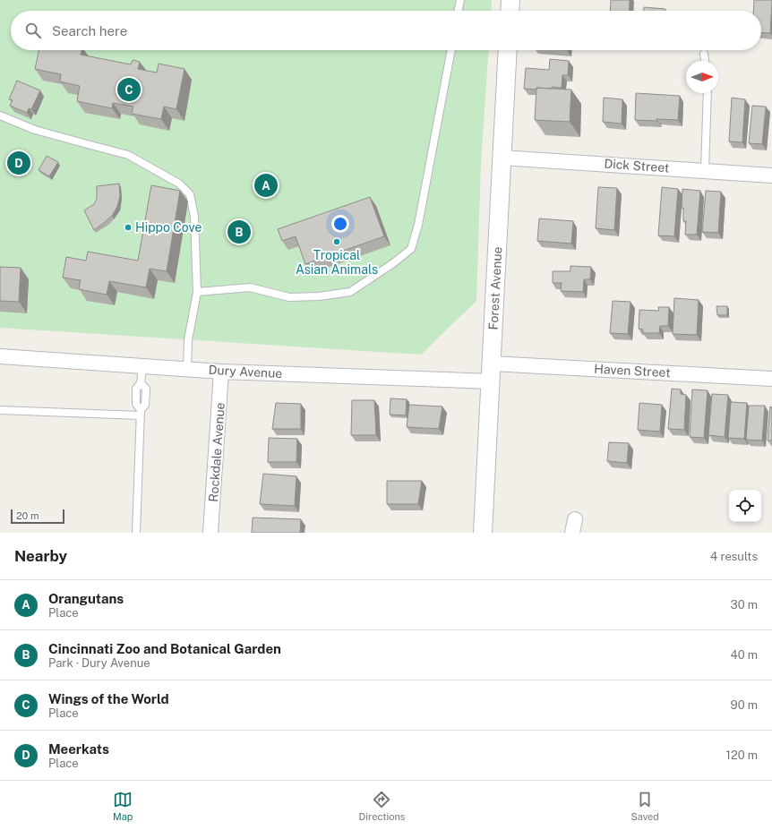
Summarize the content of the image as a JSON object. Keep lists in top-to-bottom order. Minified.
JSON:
{"streets":{"street":["Dick Street","Forest Avenue","Haven Street","Dury Avenue","Rockdale Avenue"]},"crossings":[["Dick Street","Forest Avenue"],["Forest Avenue","Haven Street"],["Forest Avenue","Dury Avenue"],["Dury Avenue","Rockdale Avenue"]],"places":["Hippo Cove","Tropical Asian Animals"],"scale_bar":"20 m","north":"right","page":{"search":"Search here","pins":["C","D","A","B"],"scale":"20 m","heading":["Nearby","4 results"],"list":[{"mark":"A","name":"Orangutans","note":"Place","value":"30 m"},{"mark":"B","name":"Cincinnati Zoo and Botanical Garden","note":"Park · Dury Avenue","value":"40 m"},{"mark":"C","name":"Wings of the World","note":"Place","value":"90 m"},{"mark":"D","name":"Meerkats","note":"Place","value":"120 m"}],"nav":["Map","Directions","Saved"]}}
